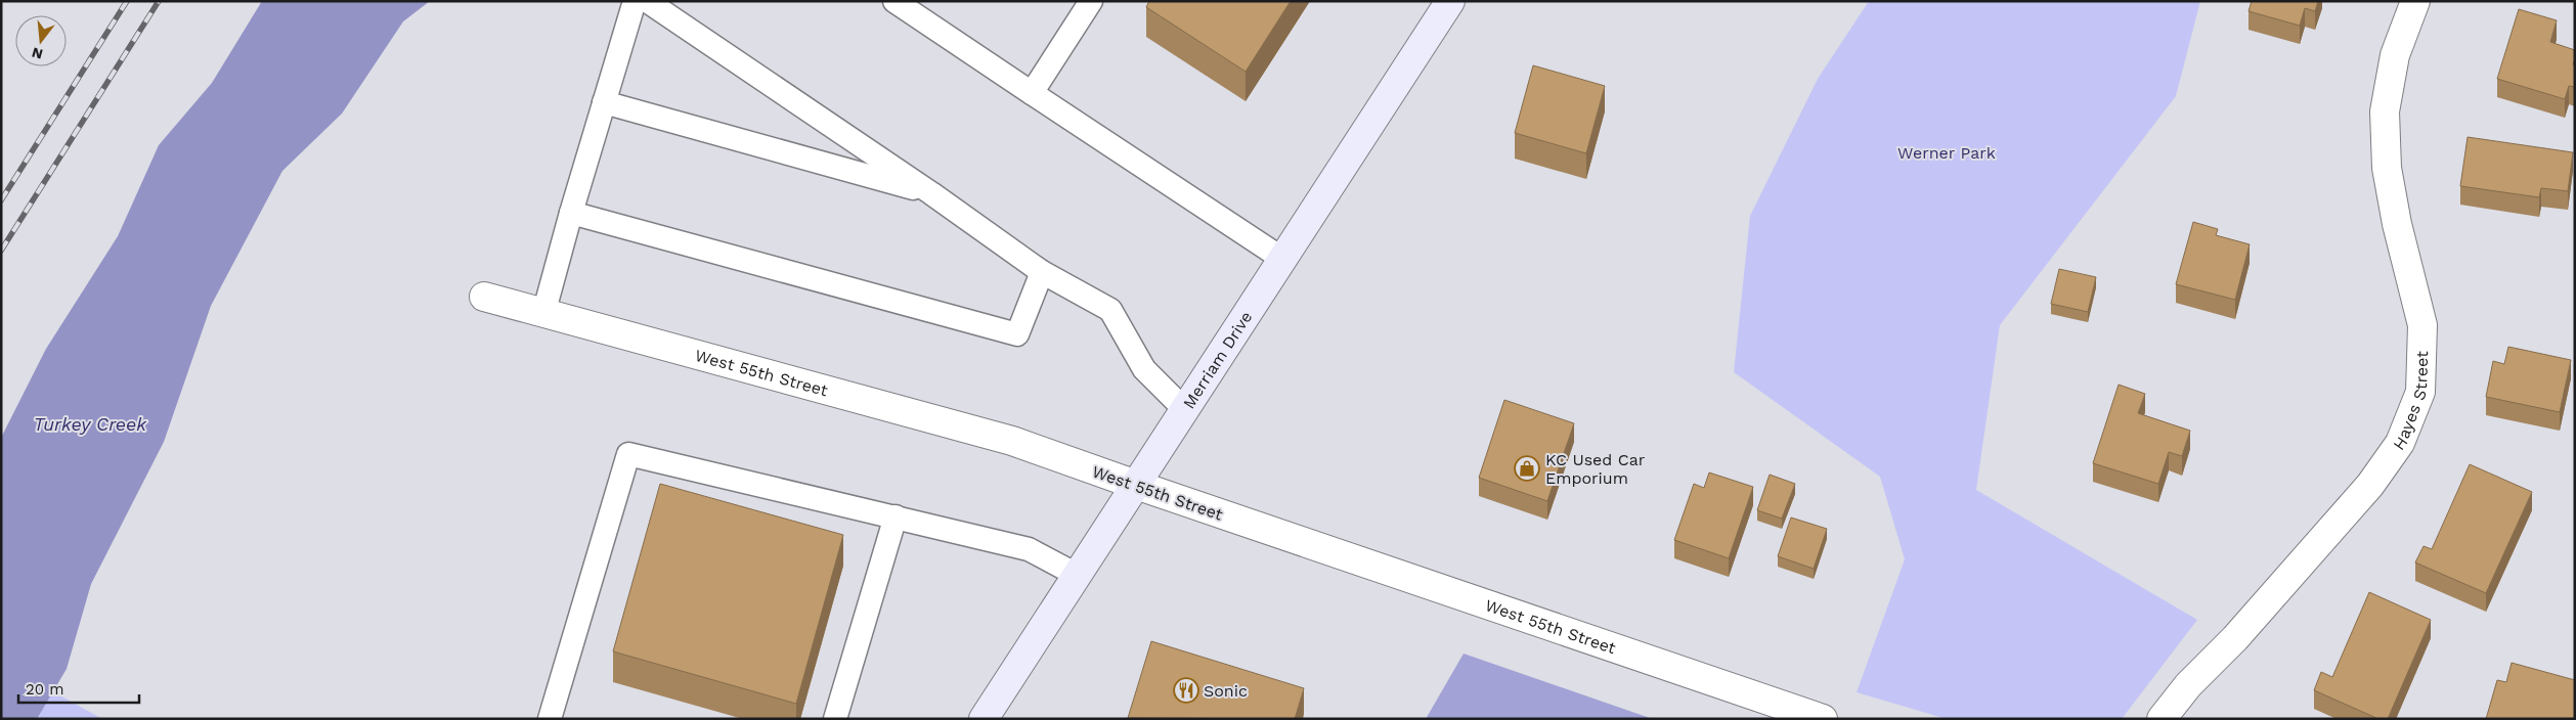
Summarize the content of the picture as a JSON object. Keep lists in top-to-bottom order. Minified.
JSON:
{"streets":{"main road":["Merriam Drive"],"street":["West 55th Street","Hayes Street"]},"crossings":[["Merriam Drive","West 55th Street"]],"water":["Turkey Creek"],"parks":["Werner Park"],"places":{"shop":["KC Used Car Emporium"],"restaurant":["Sonic"]},"scale_bar":"20 m","north":"bottom"}
